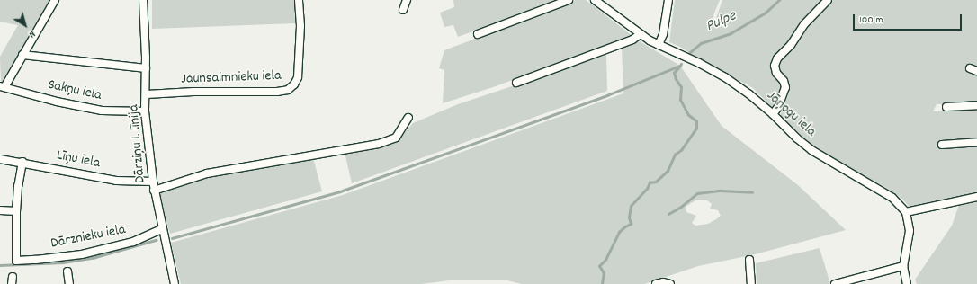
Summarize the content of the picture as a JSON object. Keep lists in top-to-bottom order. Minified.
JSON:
{"streets":{"street":["Jaunsaimnieku iela","Sakņu iela","Jāņogu iela","Dārziņu 1. līnija","Līņu iela","Dārznieku iela"]},"crossings":[["Jaunsaimnieku iela","Dārziņu 1. līnija"],["Sakņu iela","Dārziņu 1. līnija"],["Dārziņu 1. līnija","Līņu iela"],["Dārziņu 1. līnija","Dārznieku iela"]],"water":["Pulpe"],"scale_bar":"100 m","north":"bottom right"}
